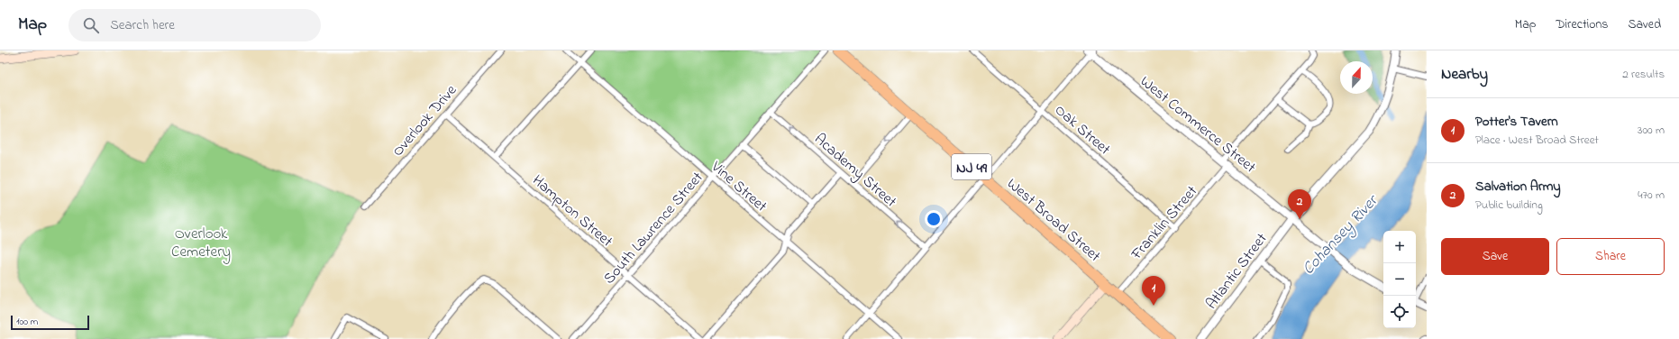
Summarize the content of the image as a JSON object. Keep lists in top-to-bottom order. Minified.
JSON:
{"streets":{"highway":["NJ 49","West Broad Street"],"street":["Overlook Drive","West Commerce Street","Oak Street","Academy Street","Vine Street","Hampton Street","Franklin Street","South Lawrence Street","Atlantic Street"]},"crossings":[["Overlook Drive","Hampton Street"],["West Commerce Street","Franklin Street"],["West Commerce Street","Atlantic Street"],["Oak Street","Franklin Street"],["Academy Street","South Lawrence Street"],["Vine Street","South Lawrence Street"],["Hampton Street","South Lawrence Street"],["West Broad Street","Franklin Street"]],"water":["Cohansey River"],"parks":["Overlook Cemetery"],"scale_bar":"100 m","north":"top","page":{"header":"Map","search":"Search here","nav":["Map","Directions","Saved"],"heading":["Nearby","2 results"],"list":[{"mark":"1","name":"Potter's Tavern","note":"Place · West Broad Street","value":"300 m"},{"mark":"2","name":"Salvation Army","note":"Public building","value":"470 m"}],"pins":["2","1"],"buttons":["Save","Share"],"map_buttons":["+","−"],"scale":"100 m"}}
